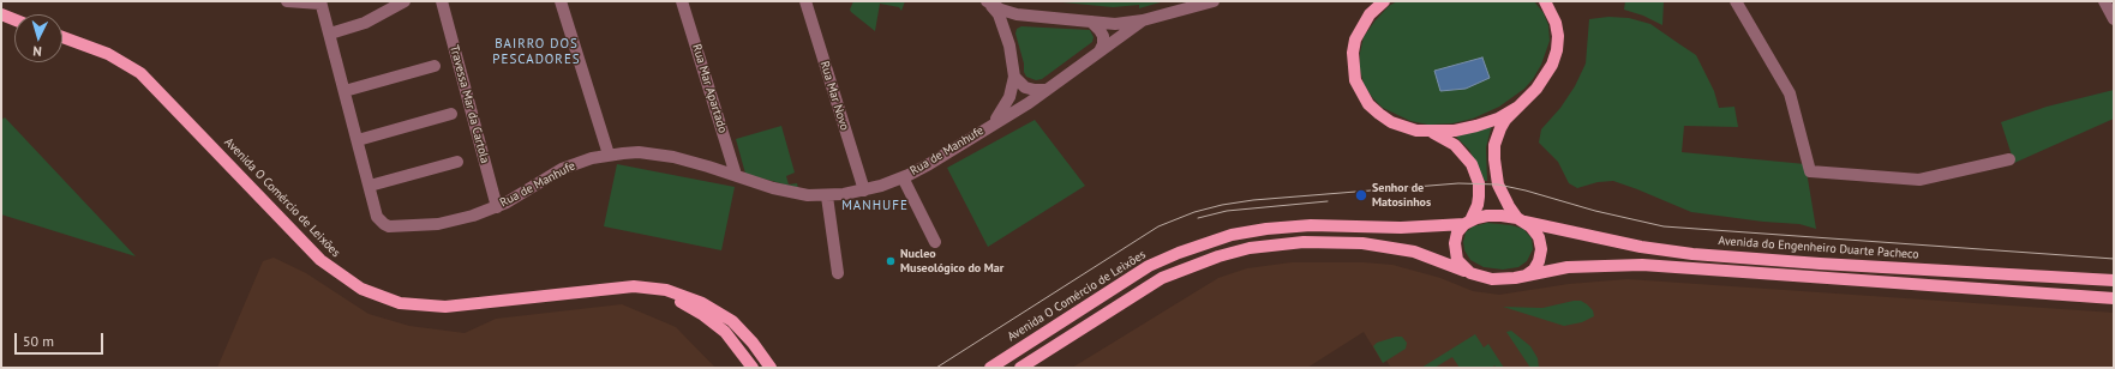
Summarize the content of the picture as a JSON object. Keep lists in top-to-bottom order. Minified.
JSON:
{"streets":{"main road":["Avenida O Comércio de Leixões","Avenida do Engenheiro Duarte Pacheco"],"street":["Rua Mar Apartado","Rua Mar Novo","Travessa Mar da Cartola","Rua de Manhufe"]},"crossings":[["Rua Mar Apartado","Rua de Manhufe"],["Rua Mar Novo","Rua de Manhufe"],["Travessa Mar da Cartola","Rua de Manhufe"],["Avenida O Comércio de Leixões","Avenida do Engenheiro Duarte Pacheco"]],"districts":["BAIRRO DOS PESCADORES","MANHUFE"],"places":["Senhor de Matosinhos","Nucleo Museológico do Mar"],"scale_bar":"50 m","north":"bottom"}
